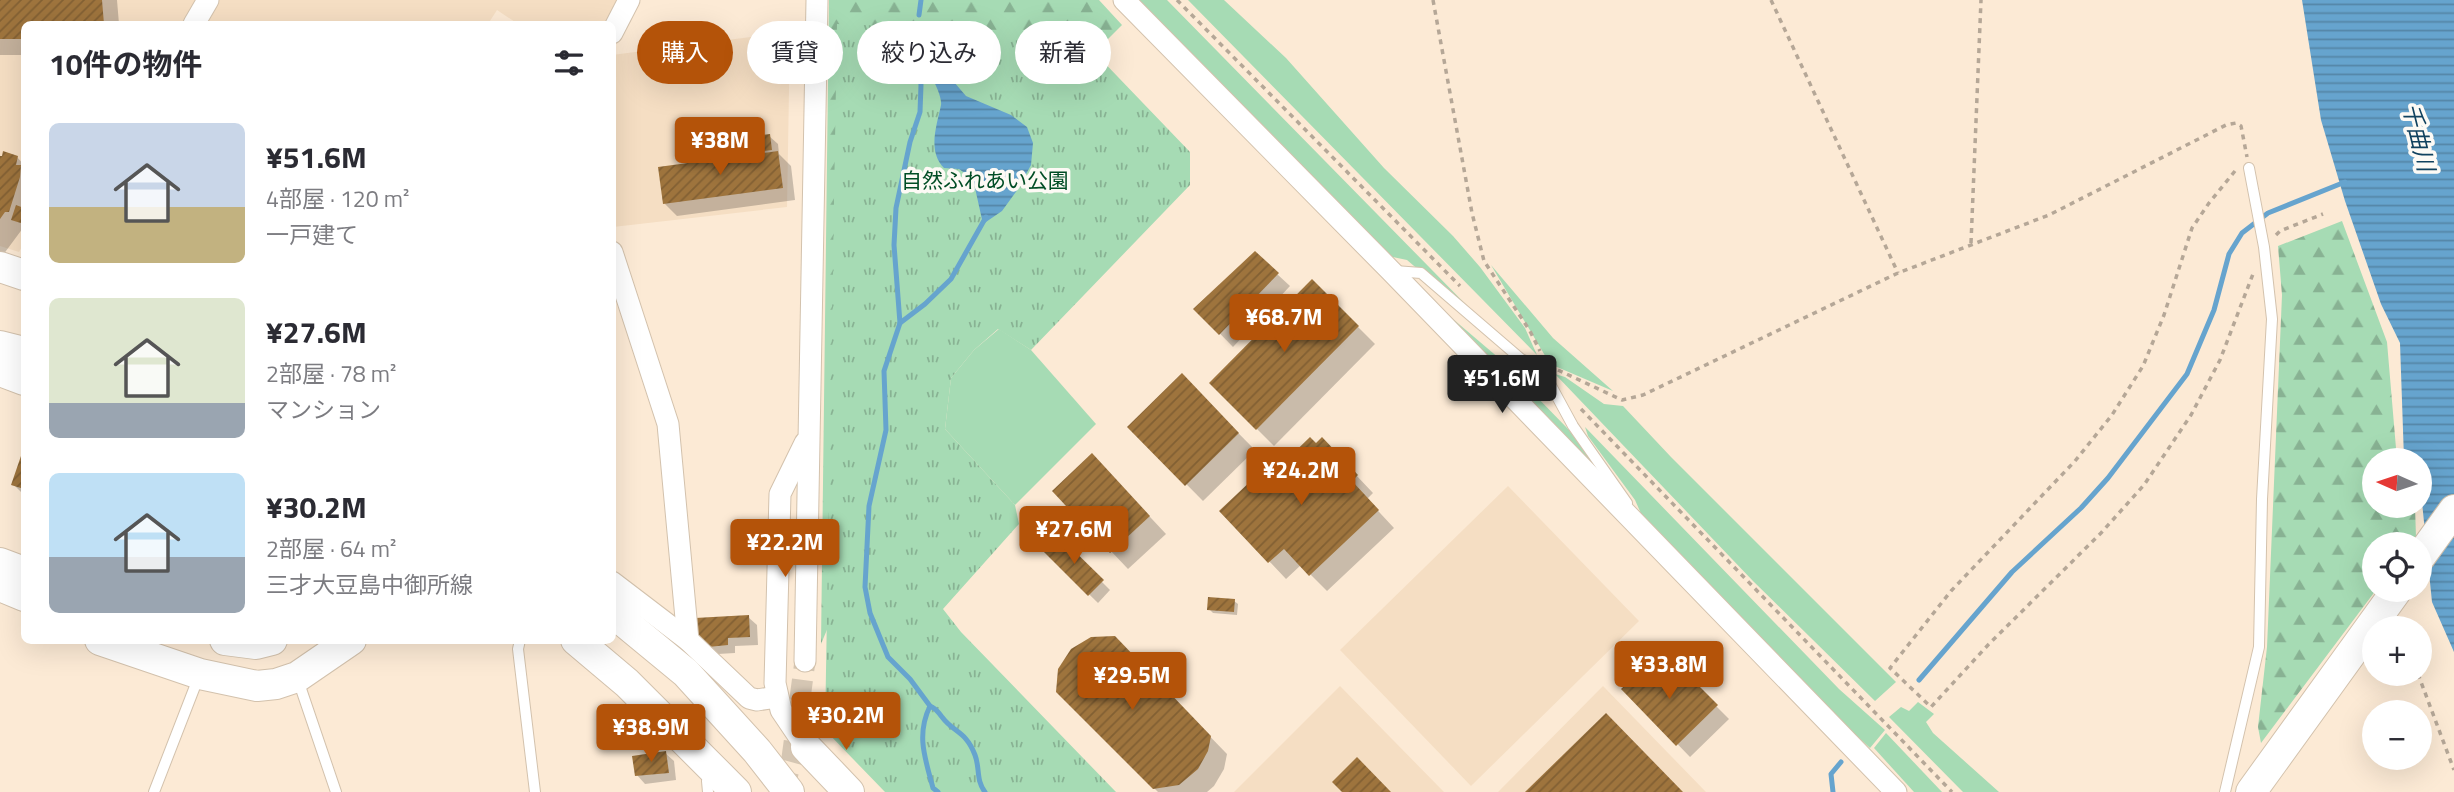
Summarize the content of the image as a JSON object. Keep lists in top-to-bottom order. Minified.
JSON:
{"water":["千曲川"],"parks":["自然ふれあい公園"],"north":"left","page":{"chip":["購入","賃貸","絞り込み","新着"],"heading":"10件の物件","list":[{"name":"¥51.6M","note":"4部屋 · 120 m² · 一戸建て"},{"name":"¥27.6M","note":"2部屋 · 78 m² · マンション"},{"name":"¥30.2M","note":"2部屋 · 64 m² · 三才大豆島中御所線"}],"price":["¥38M","¥68.7M","¥51.6M","¥24.2M","¥27.6M","¥22.2M","¥33.8M","¥29.5M","¥30.2M","¥38.9M"],"map_buttons":["+","−"]}}
